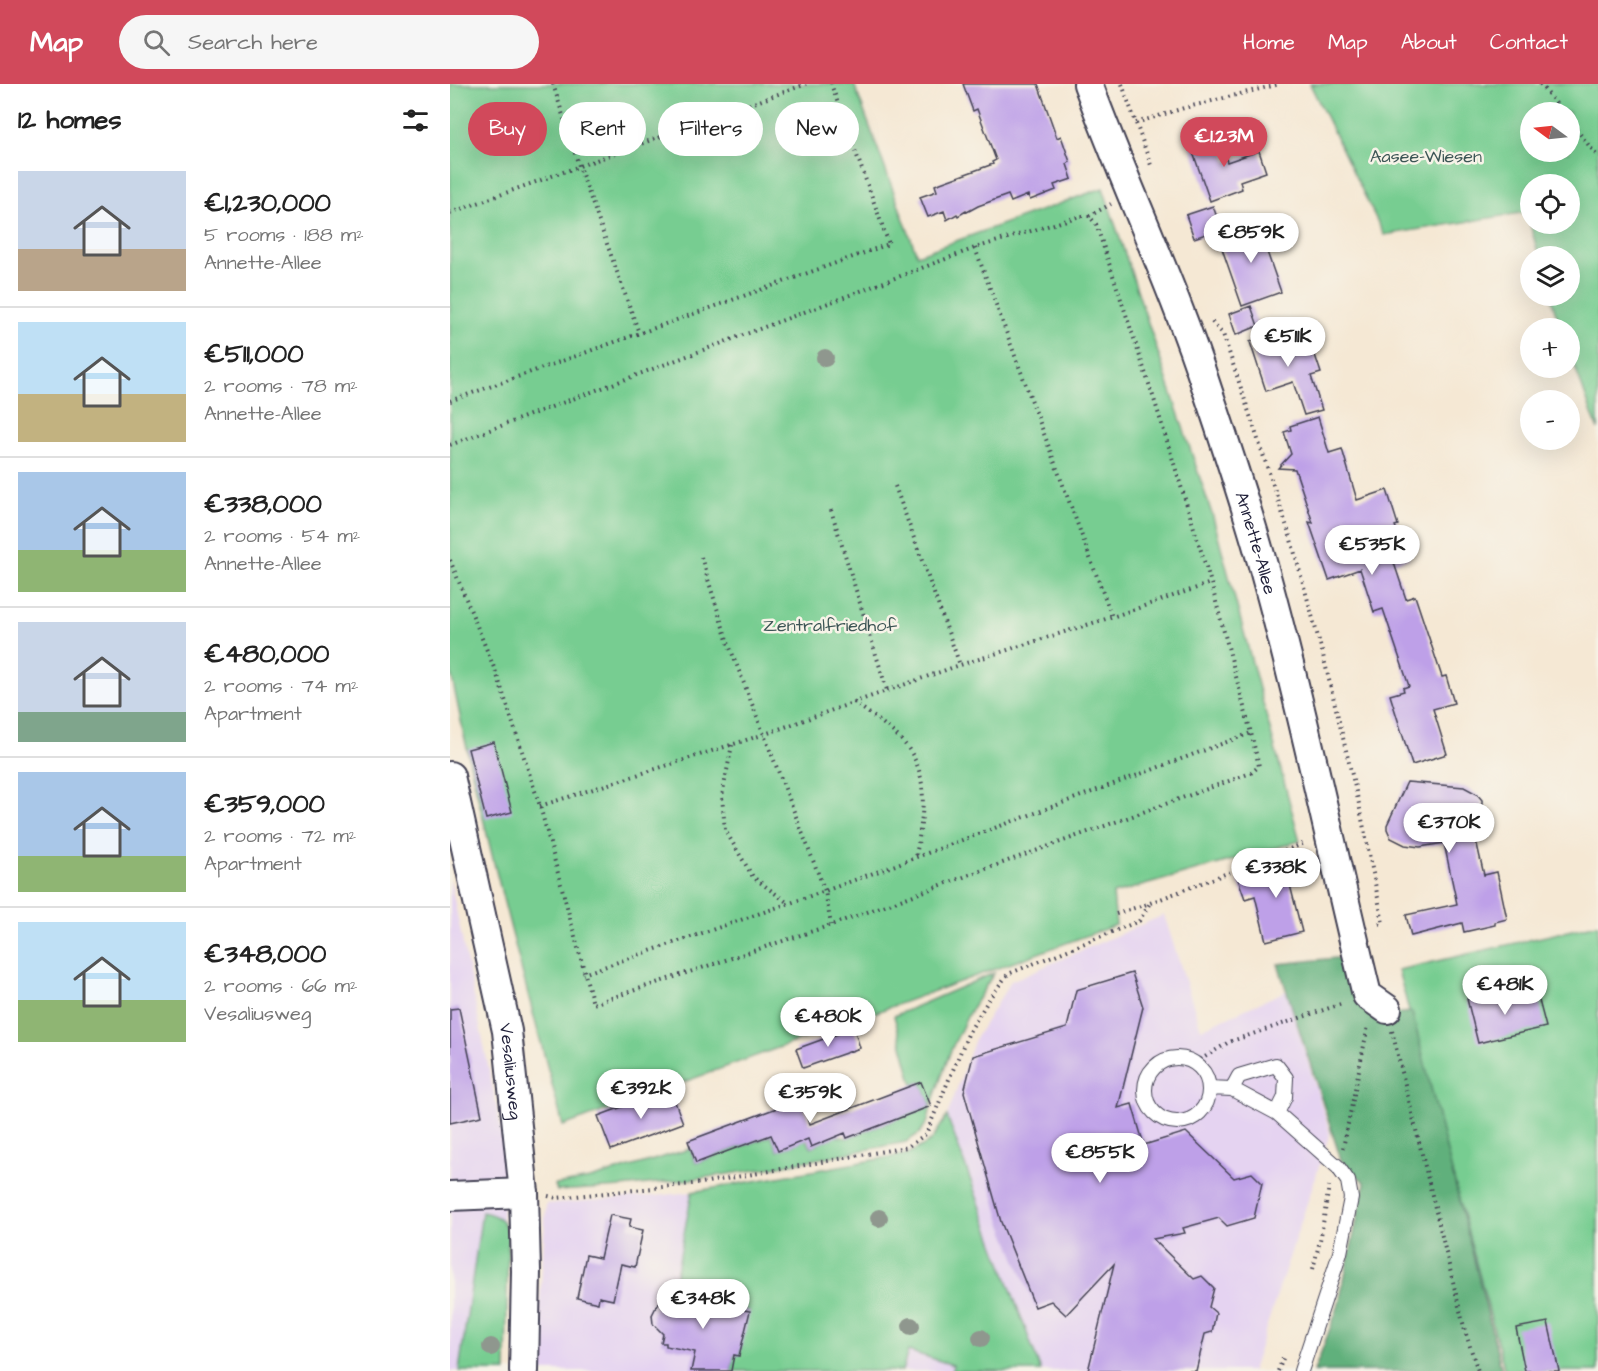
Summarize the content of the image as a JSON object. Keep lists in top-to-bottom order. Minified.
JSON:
{"streets":{"street":["Annette-Allee","Vesaliusweg"]},"parks":["Aasee-Wiesen","Zentralfriedhof"],"north":"left","page":{"header":"Map","search":"Search here","nav":["Home","Map","About","Contact"],"heading":"12 homes","map_buttons":["+","−"],"chip":["Buy","Rent","Filters","New"],"price":["€1.23M","€859K","€511K","€535K","€370K","€338K","€481K","€480K","€392K","€359K","€855K","€348K"],"list":[{"name":"€1,230,000","note":"5 rooms · 188 m² · Annette-Allee"},{"name":"€511,000","note":"2 rooms · 78 m² · Annette-Allee"},{"name":"€338,000","note":"2 rooms · 54 m² · Annette-Allee"},{"name":"€480,000","note":"2 rooms · 74 m² · Apartment"},{"name":"€359,000","note":"2 rooms · 72 m² · Apartment"},{"name":"€348,000","note":"2 rooms · 66 m² · Vesaliusweg"}]}}
